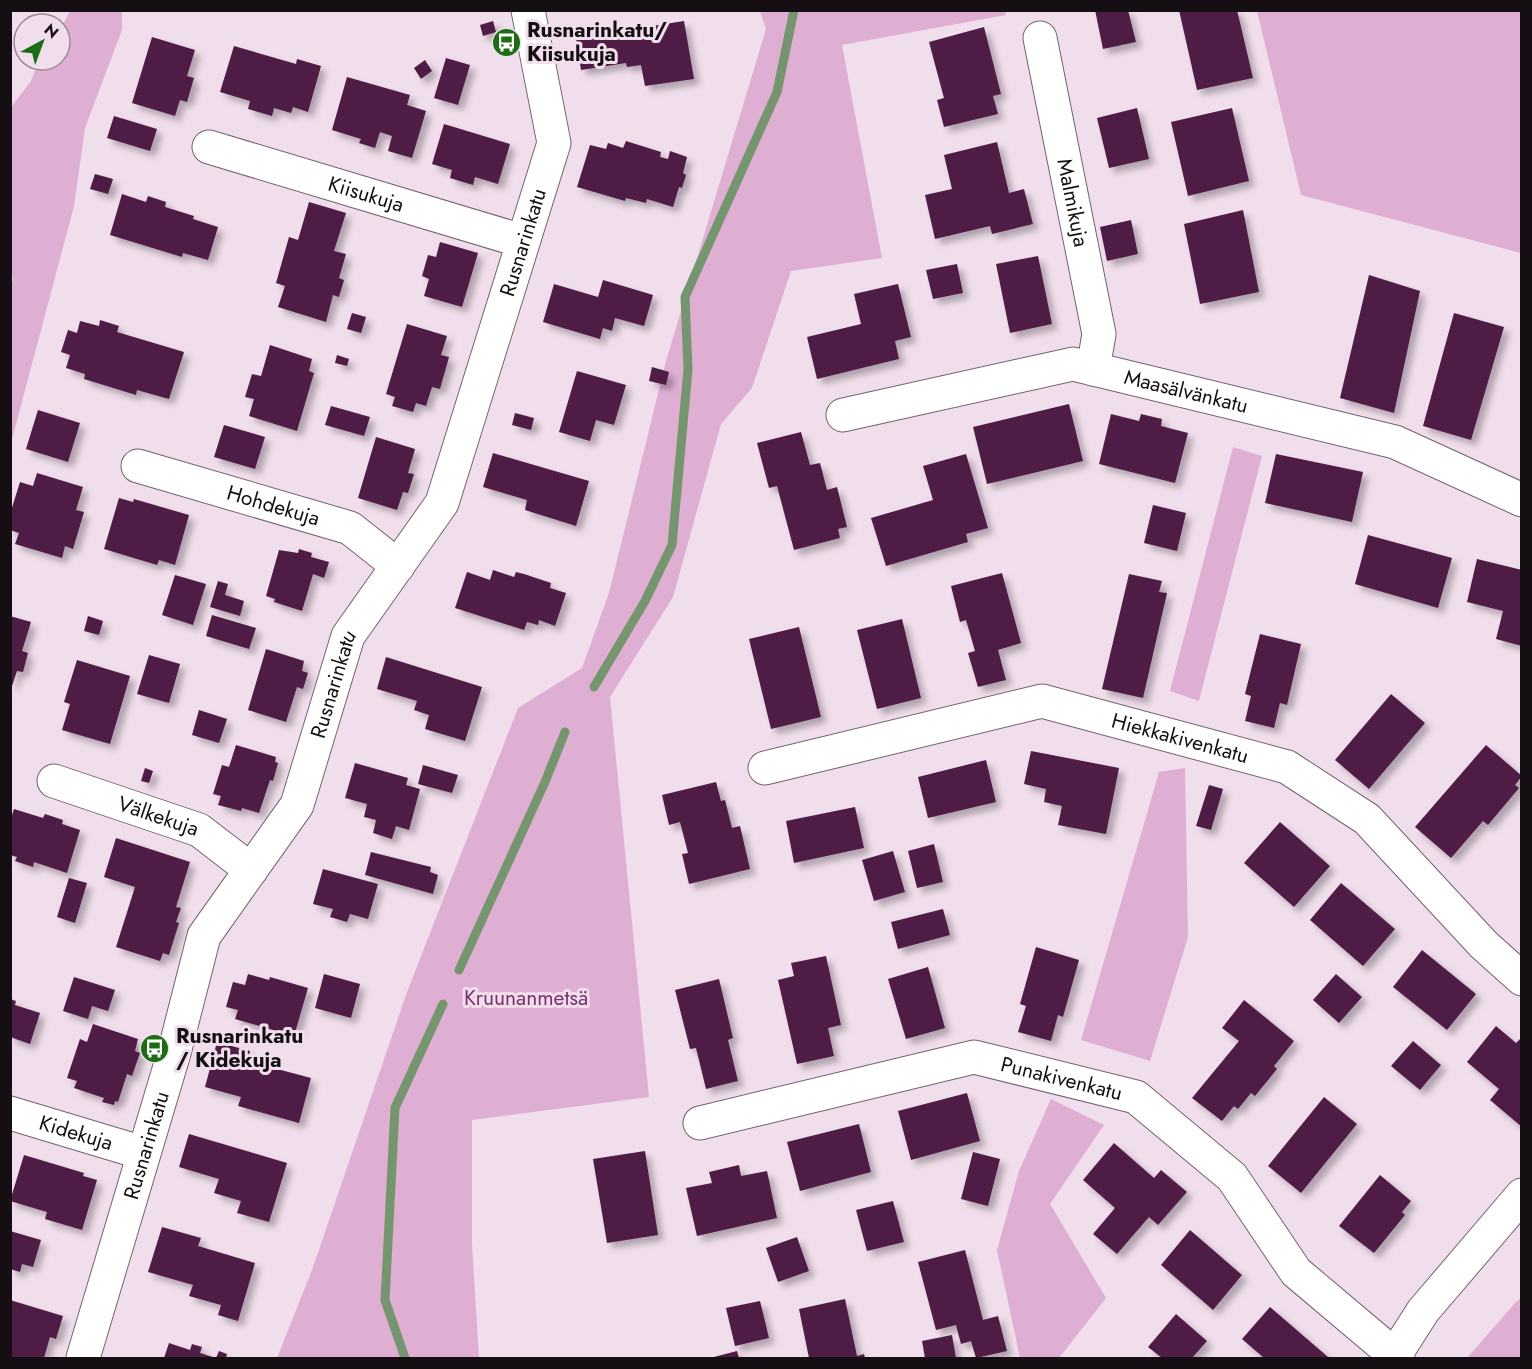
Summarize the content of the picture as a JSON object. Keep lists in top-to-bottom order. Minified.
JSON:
{"streets":{"street":["Kiisukuja","Malmikuja","Rusnarinkatu","Maasälvänkatu","Hohdekuja","Hiekkakivenkatu","Välkekuja","Punakivenkatu","Kidekuja"]},"crossings":[["Kiisukuja","Rusnarinkatu"],["Malmikuja","Maasälvänkatu"],["Rusnarinkatu","Hohdekuja"],["Rusnarinkatu","Välkekuja"],["Rusnarinkatu","Kidekuja"]],"parks":["Kruunanmetsä"],"places":{"bus stop":["Rusnarinkatu/ Kiisukuja","Rusnarinkatu / Kidekuja"]},"north":"top right"}
